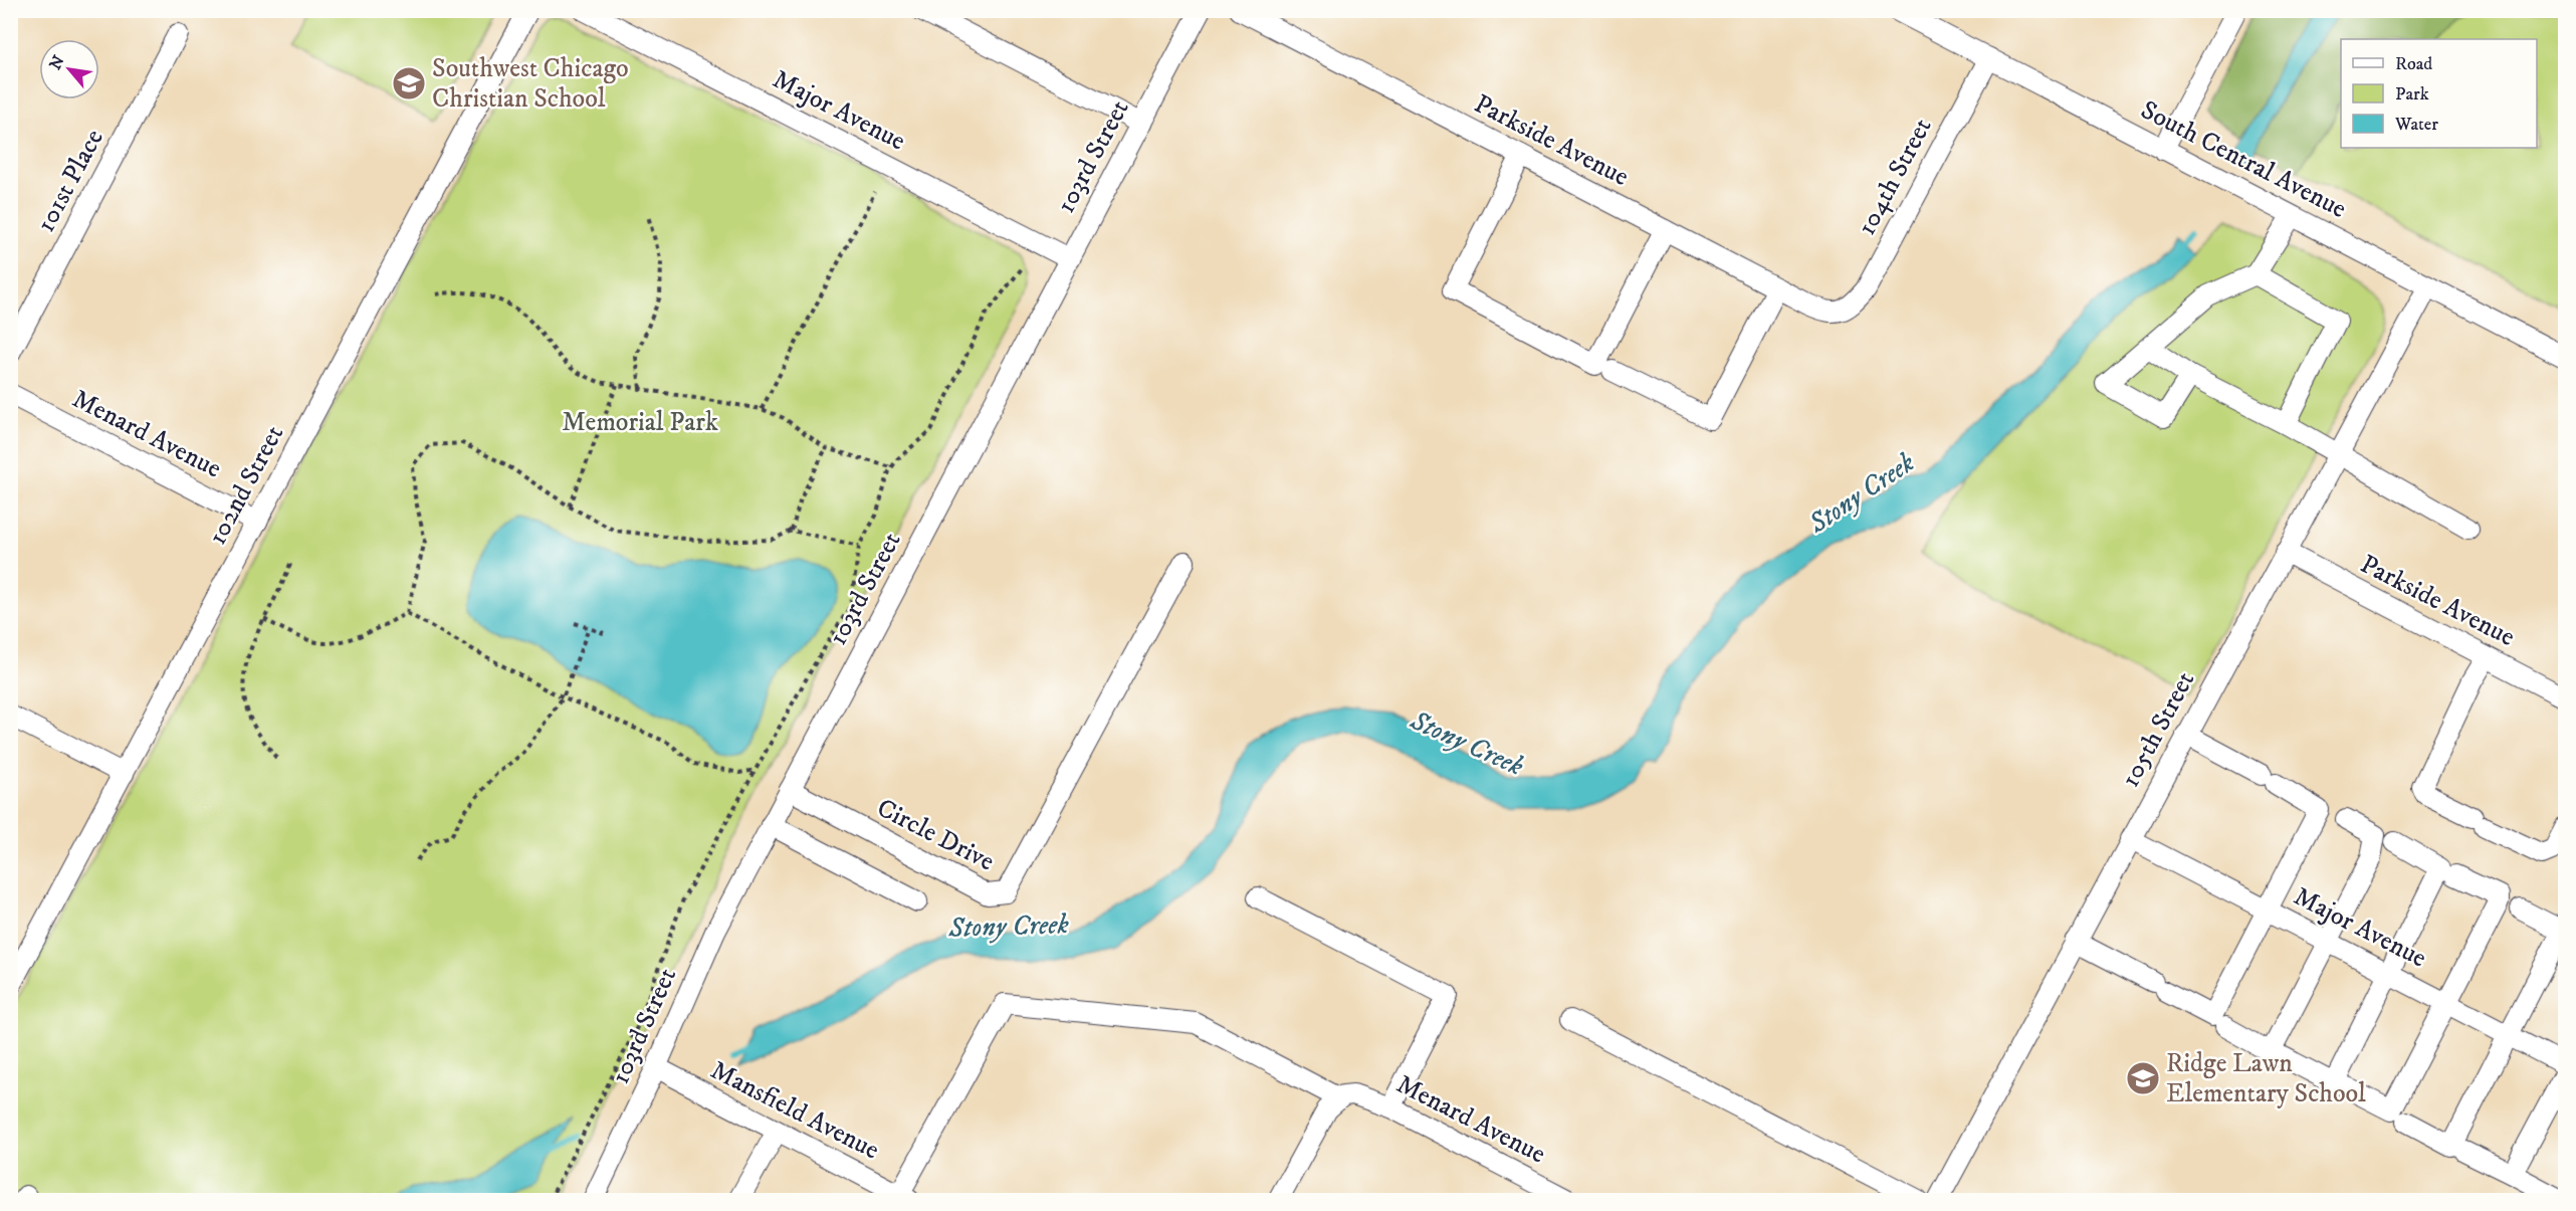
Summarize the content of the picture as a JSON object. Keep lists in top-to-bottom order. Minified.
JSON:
{"streets":{"street":["Major Avenue","Parkside Avenue","103rd Street","South Central Avenue","104th Street","101st Place","Menard Avenue","102nd Street","105th Street","Circle Drive","Mansfield Avenue"]},"crossings":[["Major Avenue","103rd Street"],["Major Avenue","105th Street"],["Parkside Avenue","104th Street"],["Parkside Avenue","105th Street"],["103rd Street","Circle Drive"],["103rd Street","Mansfield Avenue"],["South Central Avenue","104th Street"],["South Central Avenue","105th Street"],["Menard Avenue","102nd Street"],["Menard Avenue","Mansfield Avenue"]],"water":["Stony Creek"],"parks":["Memorial Park"],"places":{"school or university":["Southwest Chicago Christian School","Ridge Lawn Elementary School"]},"legend":["Road","Park","Water"],"north":"top left"}
